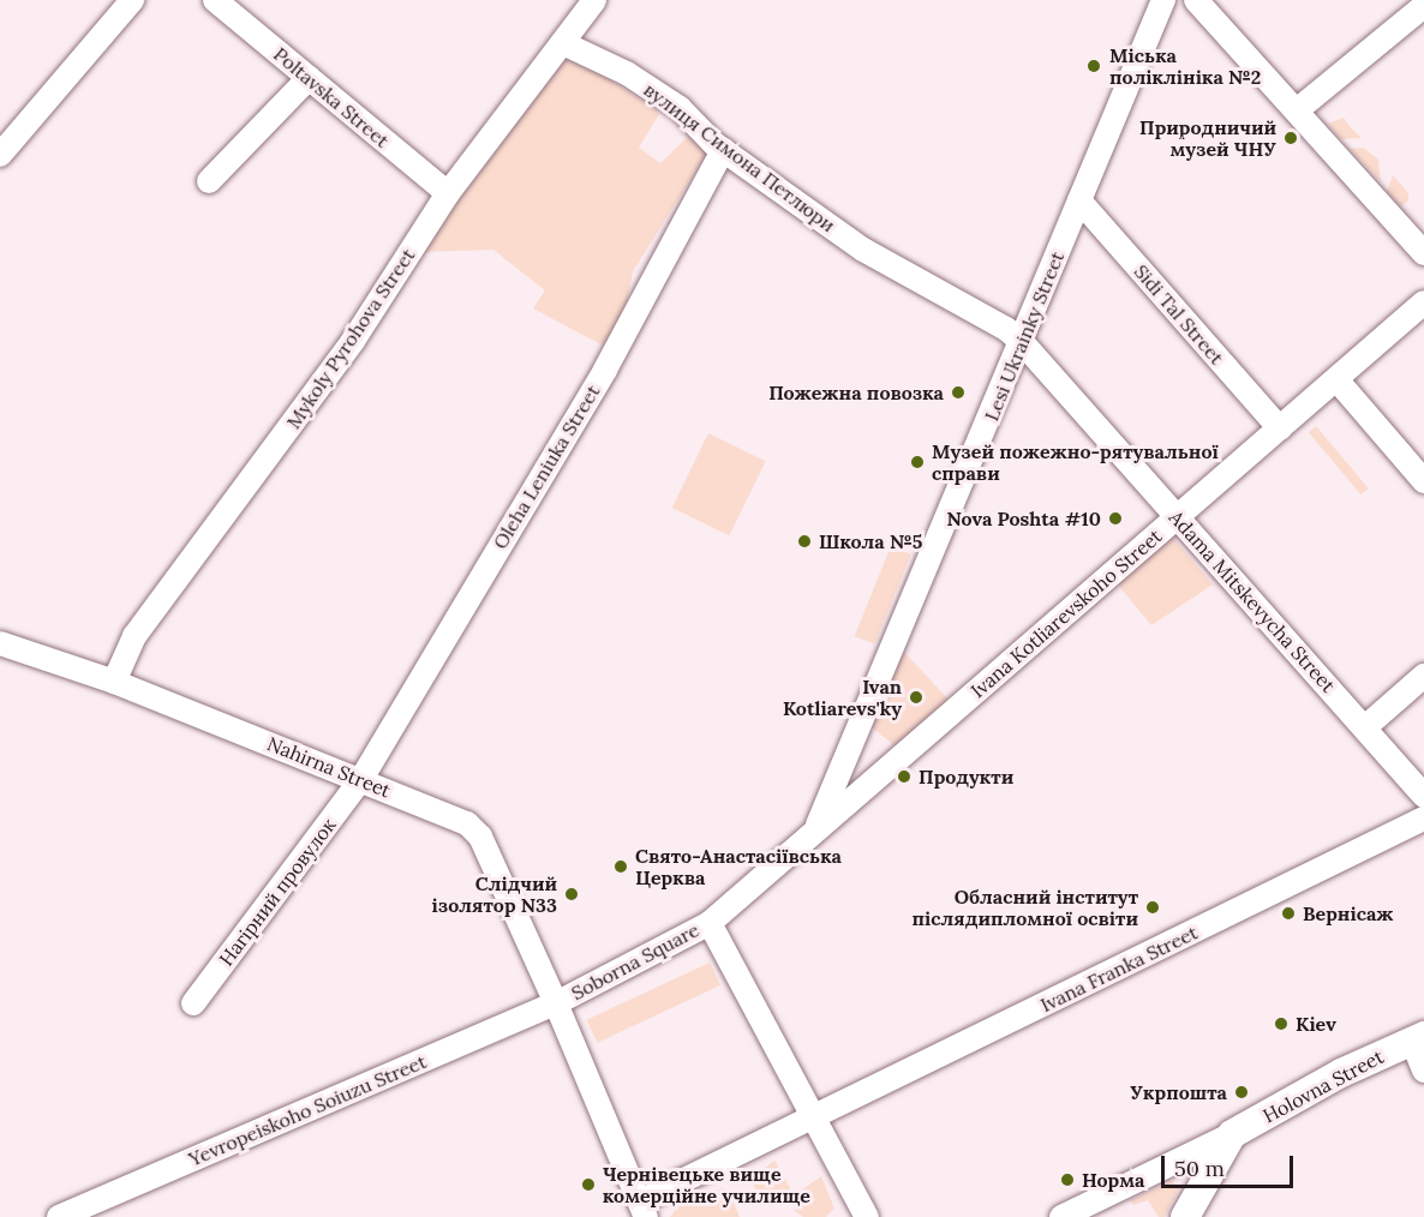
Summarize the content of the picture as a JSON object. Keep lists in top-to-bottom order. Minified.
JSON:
{"streets":{"main road":["Holovna Street"],"street":["Poltavska Street","вулиця Симона Петлюри","Sidi Tal Street","Lesi Ukrainky Street","Mykoly Pyrohova Street","Oleha Leniuka Street","Adama Mitskevycha Street","Ivana Kotliarevskoho Street","Nahirna Street","Нагірний провулок","Soborna Square","Ivana Franka Street","Yevropeiskoho Soiuzu Street"]},"crossings":[["Poltavska Street","Mykoly Pyrohova Street"],["вулиця Симона Петлюри","Lesi Ukrainky Street"],["вулиця Симона Петлюри","Mykoly Pyrohova Street"],["вулиця Симона Петлюри","Oleha Leniuka Street"],["вулиця Симона Петлюри","Adama Mitskevycha Street"],["Sidi Tal Street","Lesi Ukrainky Street"],["Sidi Tal Street","Ivana Kotliarevskoho Street"],["Lesi Ukrainky Street","Adama Mitskevycha Street"],["Lesi Ukrainky Street","Ivana Kotliarevskoho Street"],["Mykoly Pyrohova Street","Nahirna Street"],["Oleha Leniuka Street","Nahirna Street"],["Oleha Leniuka Street","Нагірний провулок"],["Adama Mitskevycha Street","Ivana Kotliarevskoho Street"],["Ivana Kotliarevskoho Street","Soborna Square"],["Nahirna Street","Нагірний провулок"],["Nahirna Street","Soborna Square"],["Nahirna Street","Yevropeiskoho Soiuzu Street"],["Soborna Square","Ivana Franka Street"],["Soborna Square","Yevropeiskoho Soiuzu Street"]],"places":["Міська поліклініка №2","Природничий музей ЧНУ","Пожежна повозка","Музей пожежно-рятувальної справи","Nova Poshta #10","Школа №5","Ivan Kotliarevs'ky","Продукти","Свято-Анастасіївська Церква","Слідчий ізолятор N33","Обласний інститут післядипломної освіти","Вернісаж","Kiev","Укрпошта","Норма","Чернівецьке вище комерційне училище"],"scale_bar":"50 m"}
